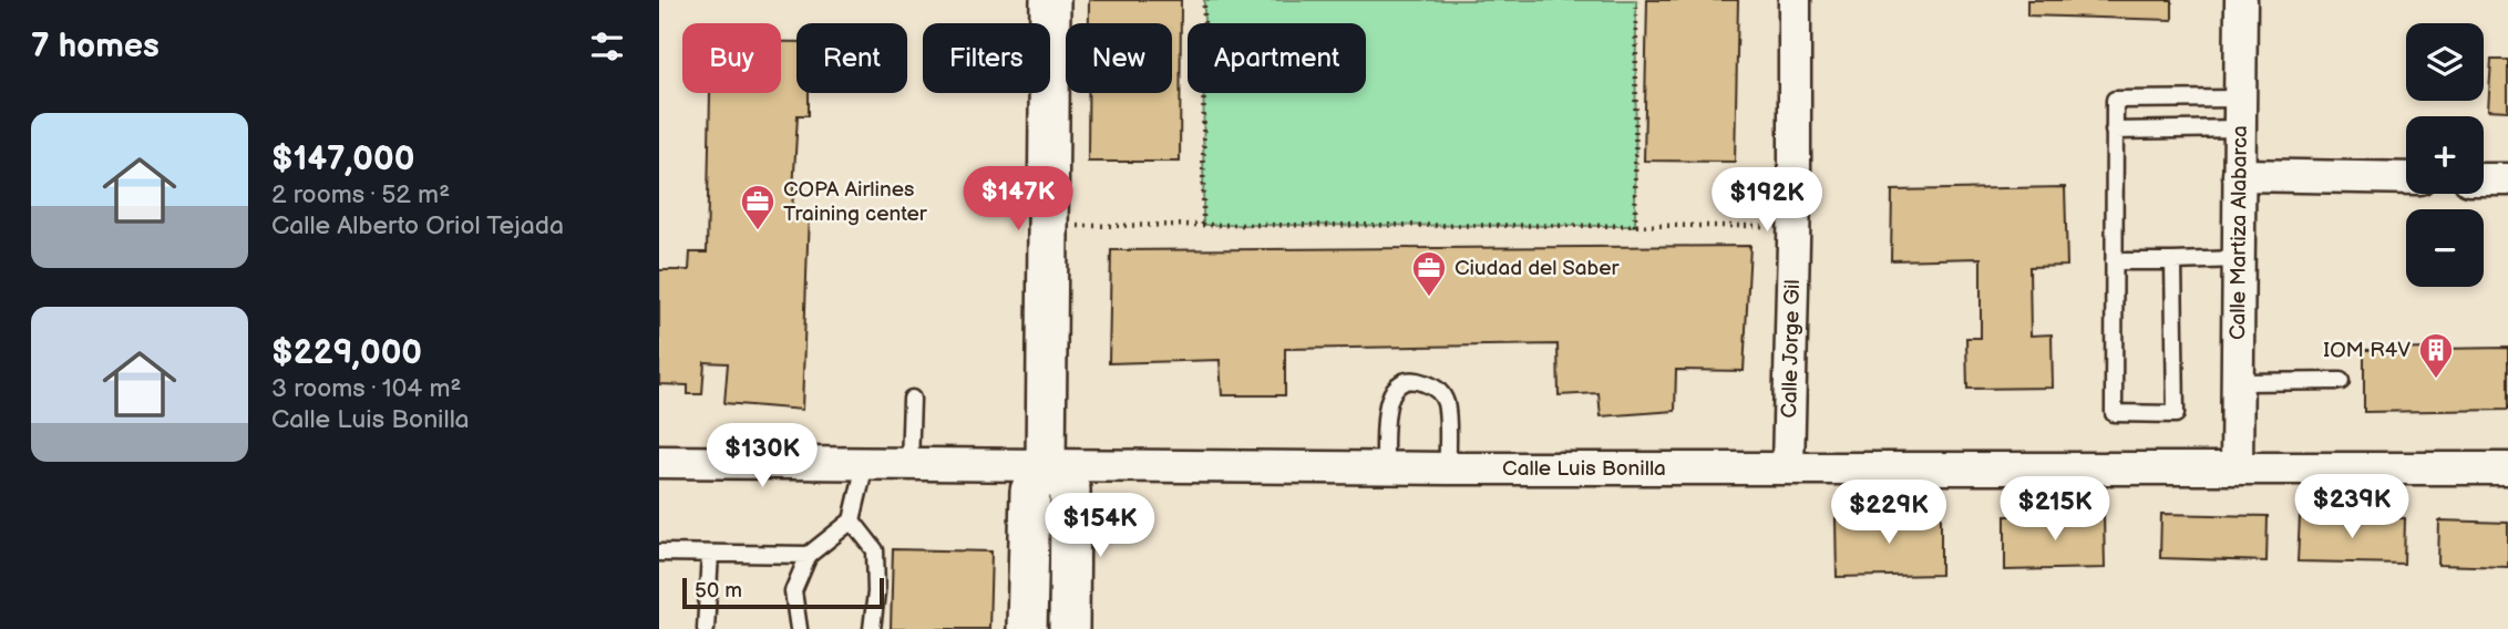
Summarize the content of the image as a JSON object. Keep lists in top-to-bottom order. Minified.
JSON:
{"streets":{"street":["Calle Martiza Alabarca","Calle Jorge Gil","Calle Luis Bonilla"]},"crossings":[["Calle Martiza Alabarca","Calle Luis Bonilla"],["Calle Jorge Gil","Calle Luis Bonilla"]],"places":{"office":["COPA Airlines Training center","Ciudad del Saber"],"building":["IOM R4V"]},"scale_bar":"50 m","page":{"heading":"7 homes","map_buttons":["+","−"],"chip":["Buy","Rent","Filters","New","Apartment"],"list":[{"name":"$147,000","note":"2 rooms · 52 m² · Calle Alberto Oriol Tejada"},{"name":"$229,000","note":"3 rooms · 104 m² · Calle Luis Bonilla"}],"price":["$147K","$192K","$130K","$239K","$215K","$229K","$154K"],"scale":"50 m"}}
